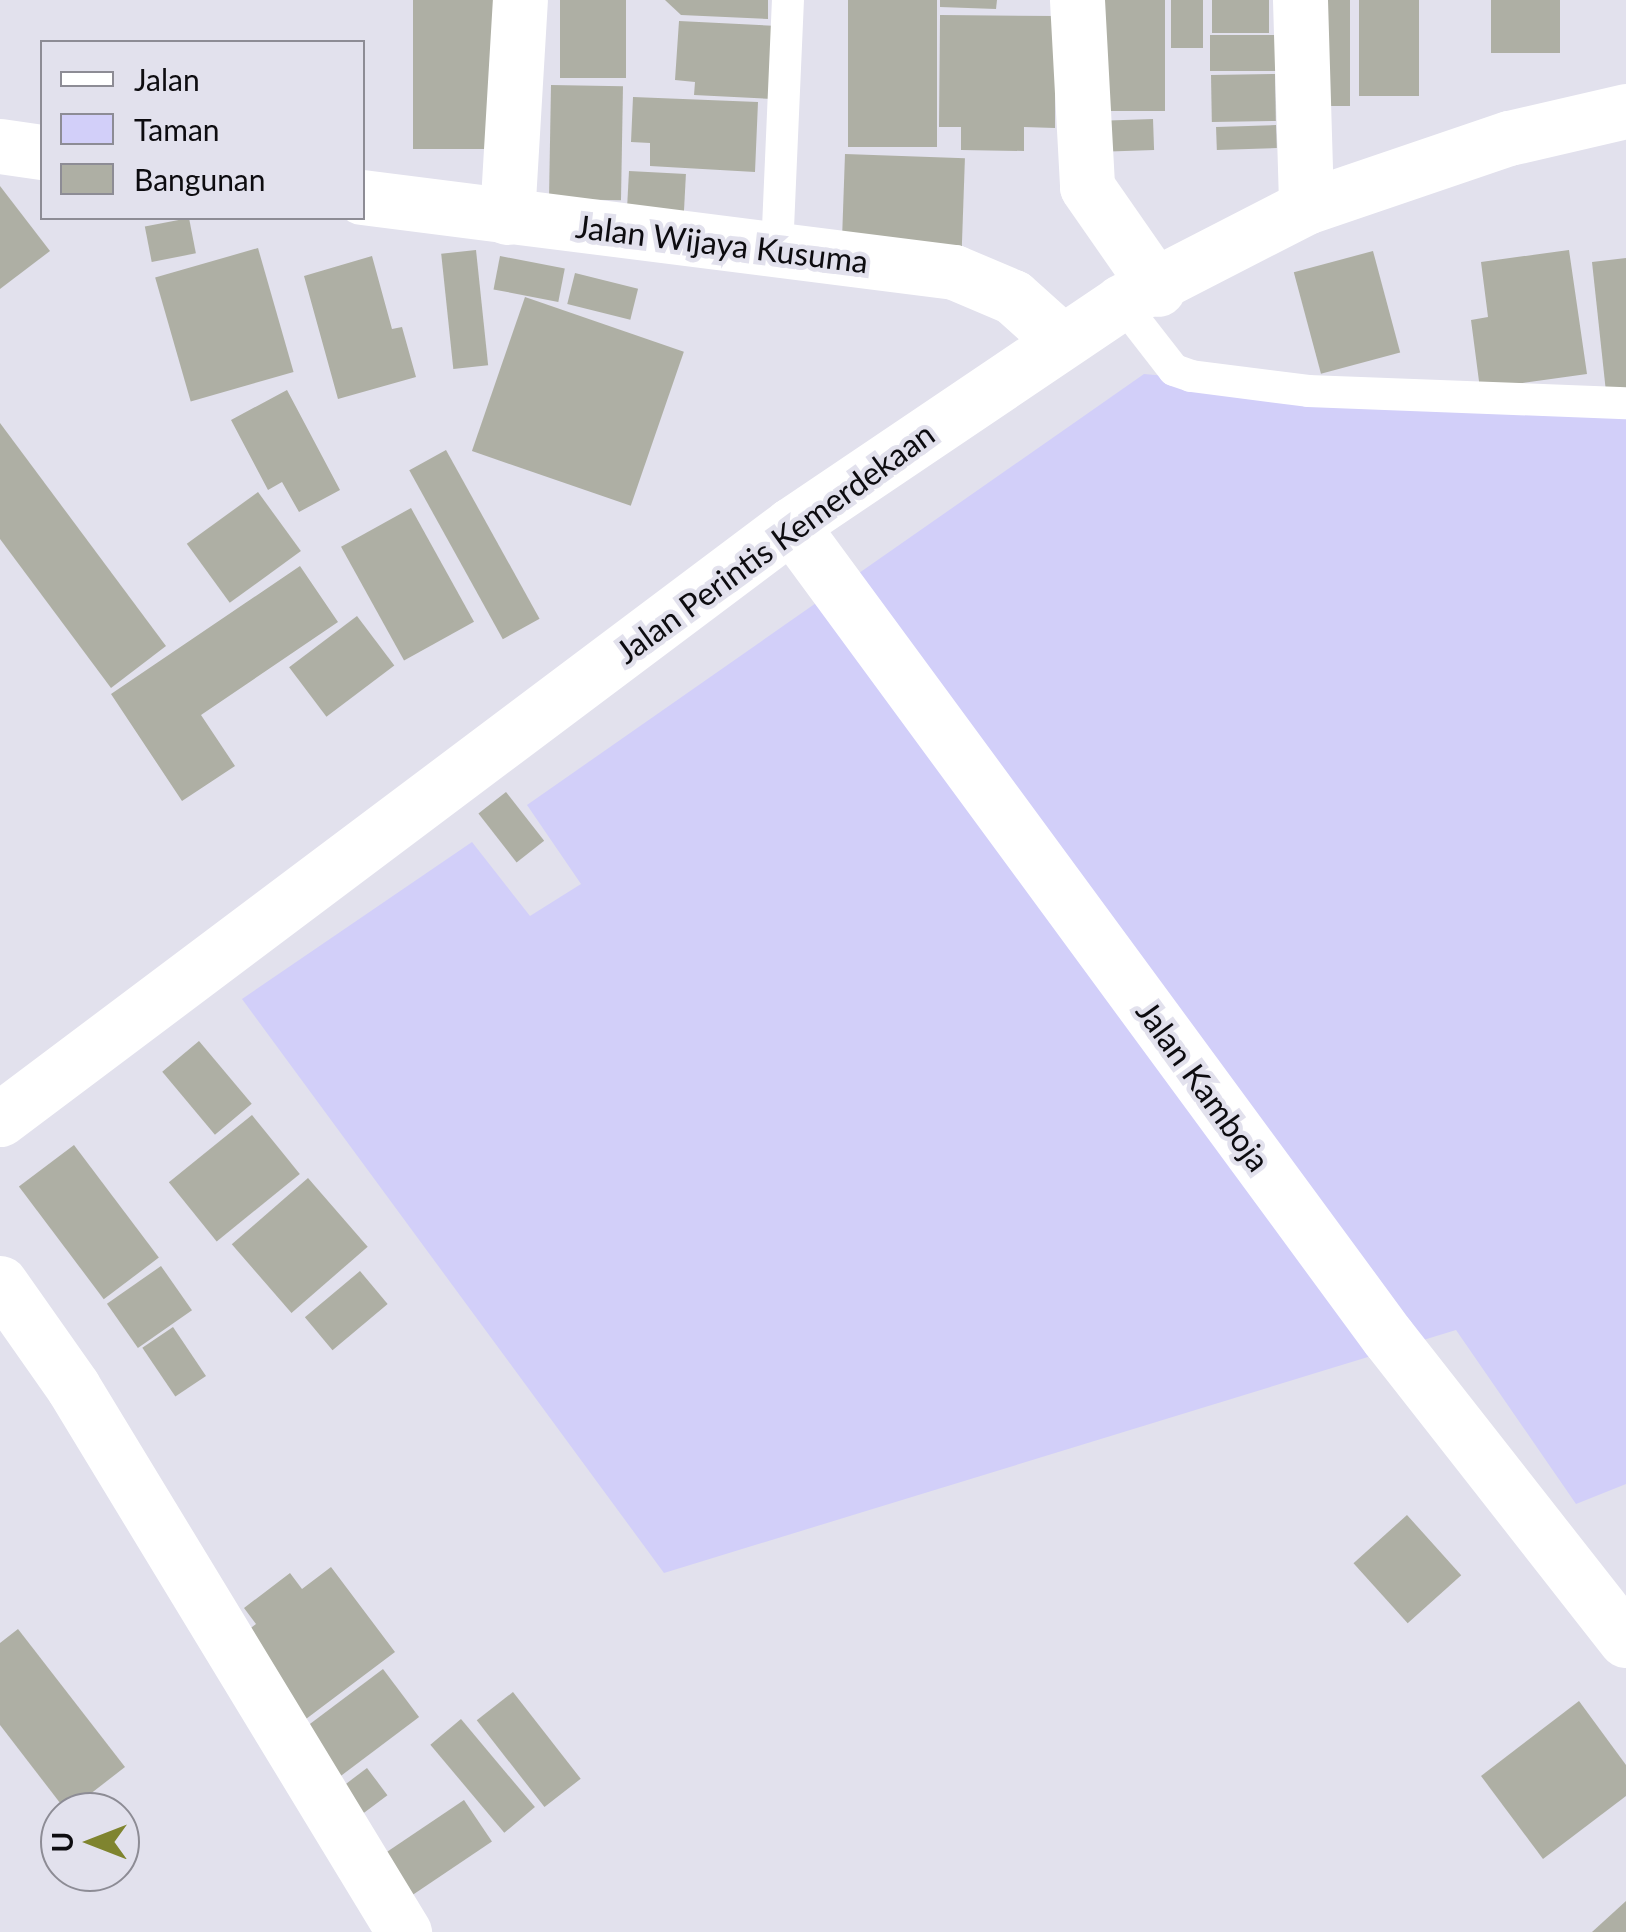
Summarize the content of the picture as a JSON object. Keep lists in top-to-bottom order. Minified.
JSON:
{"streets":{"street":["Jalan Wijaya Kusuma","Jalan Perintis Kemerdekaan","Jalan Kamboja"]},"crossings":[["Jalan Wijaya Kusuma","Jalan Perintis Kemerdekaan"],["Jalan Perintis Kemerdekaan","Jalan Kamboja"]],"legend":["Jalan","Taman","Bangunan"],"north":"left"}
